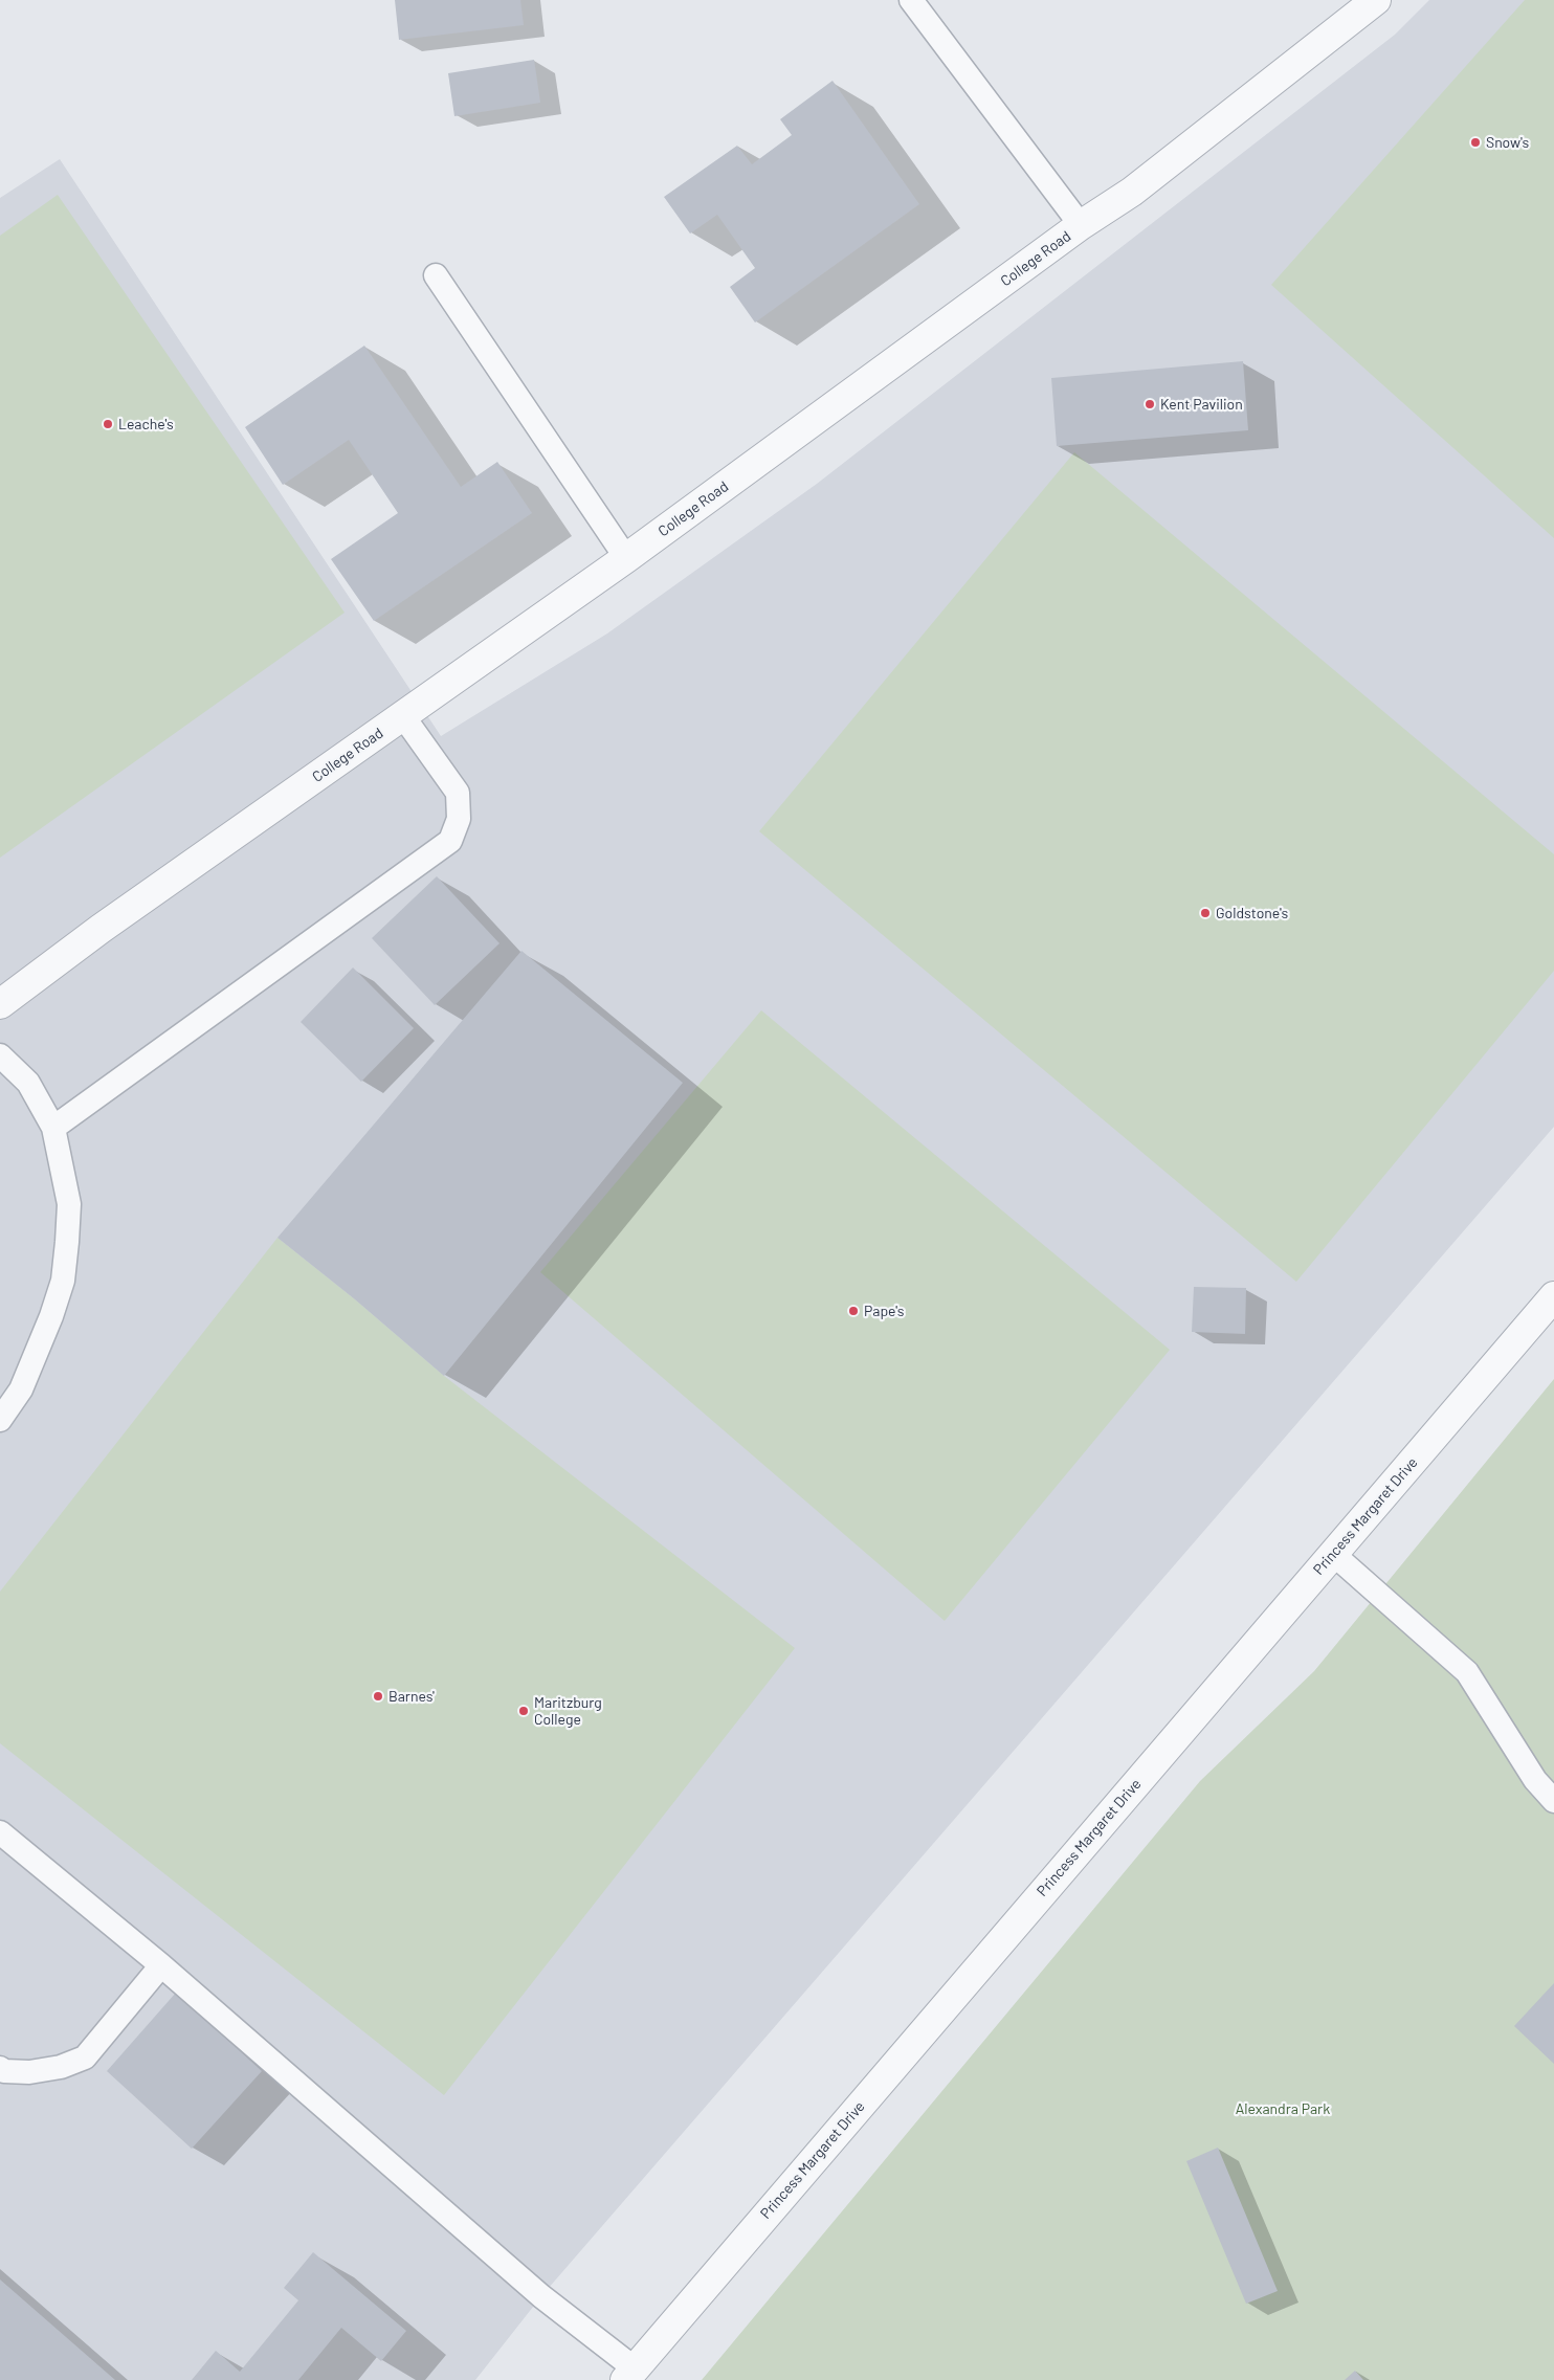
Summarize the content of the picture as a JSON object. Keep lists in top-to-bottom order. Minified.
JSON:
{"streets":{"street":["College Road","Princess Margaret Drive"]},"parks":["Alexandra Park"],"places":["Snow's","Kent Pavilion","Leache's","Goldstone's","Pape's","Barnes'","Maritzburg College"]}
